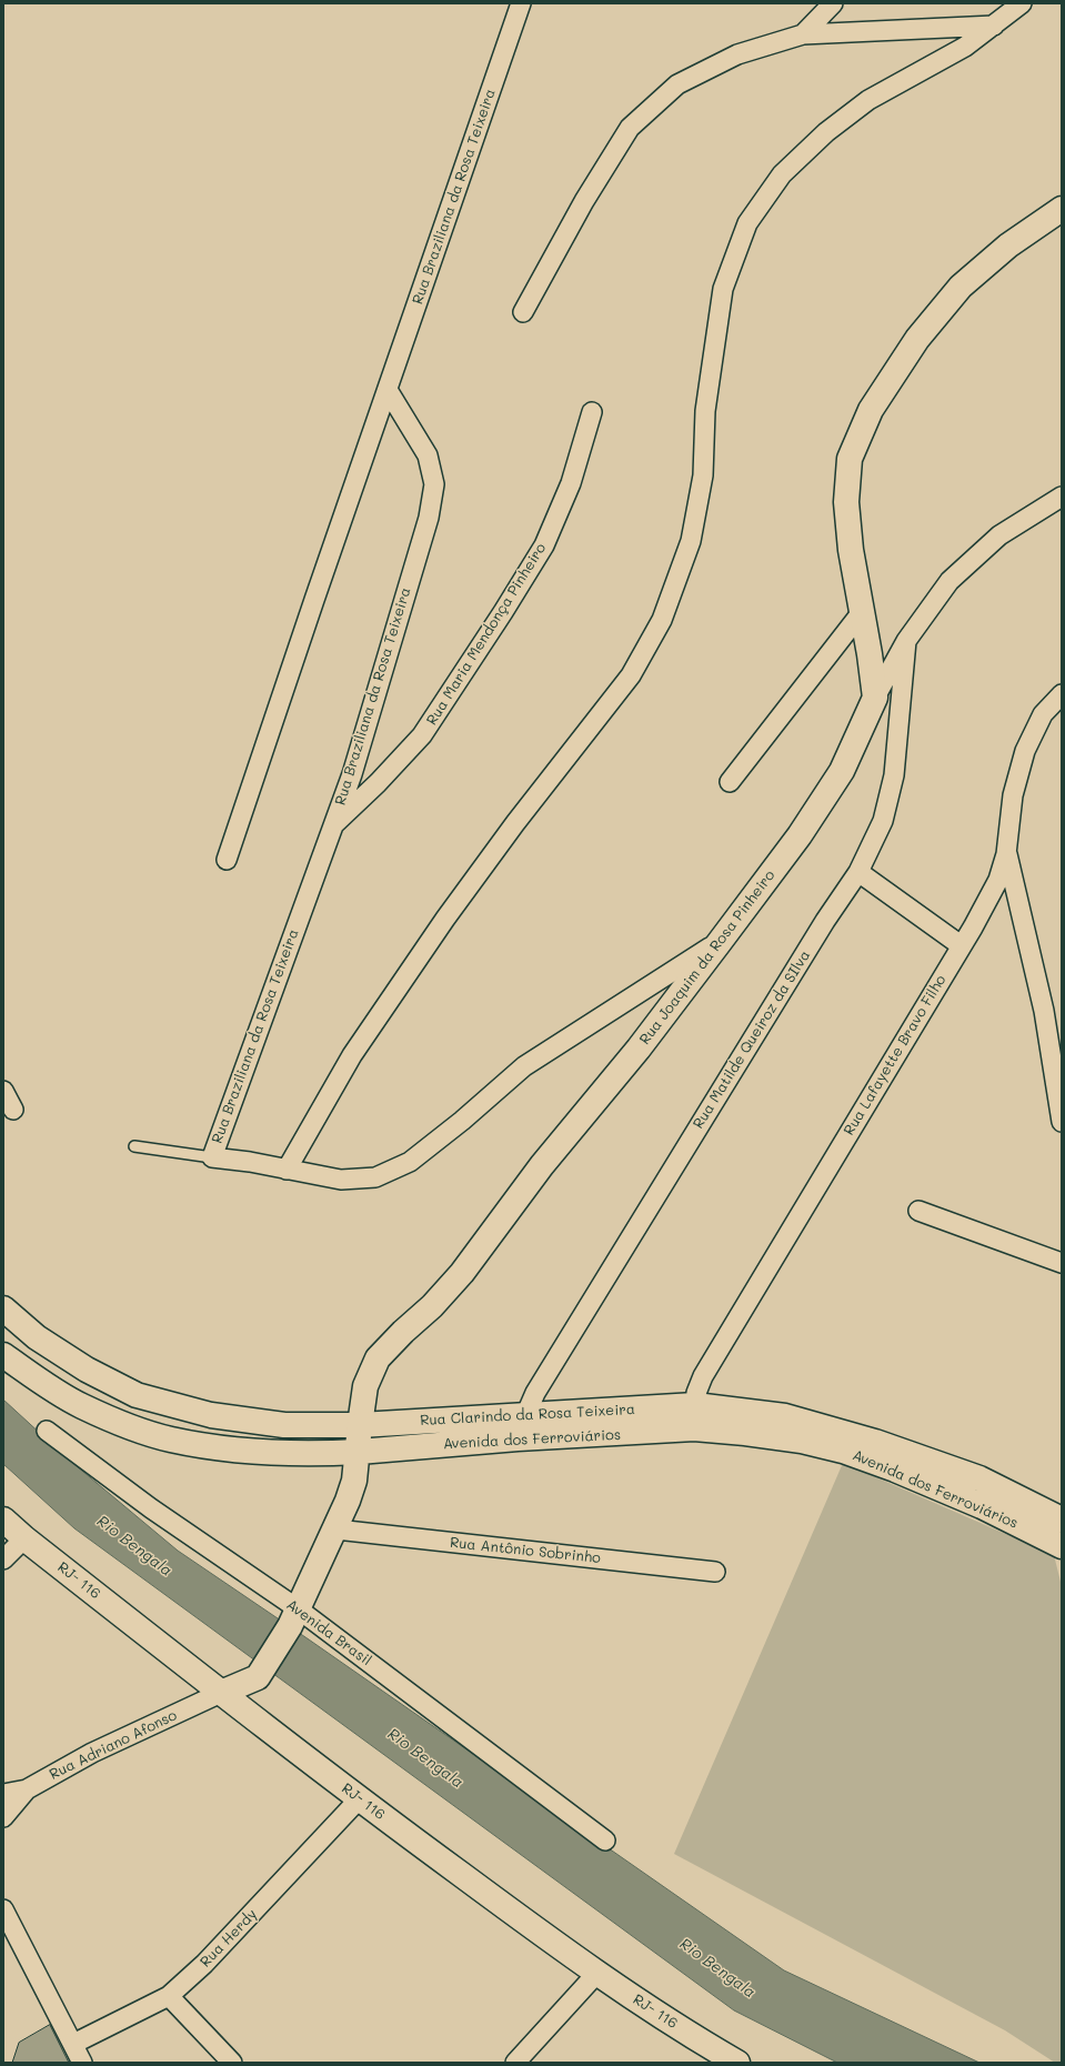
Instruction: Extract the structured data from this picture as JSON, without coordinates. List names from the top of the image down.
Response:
{
  "streets": {
    "main road": [
      "Rua Joaquim da Rosa Pinheiro",
      "Rua Clarindo da Rosa Teixeira",
      "Avenida dos Ferroviários",
      "RJ- 116"
    ],
    "street": [
      "Rua Braziliana da Rosa Teixeira",
      "Rua Maria Mendonça Pinheiro",
      "Rua Matilde Queiroz da SIlva",
      "Rua Lafayette Bravo Filho",
      "Rua Antônio Sobrinho",
      "Avenida Brasil",
      "Rua Adriano Afonso",
      "Rua Herdy"
    ]
  },
  "crossings": [
    ["Rua Braziliana da Rosa Teixeira", "Rua Maria Mendonça Pinheiro"],
    ["Rua Braziliana da Rosa Teixeira", "Rua Joaquim da Rosa Pinheiro"],
    ["Rua Joaquim da Rosa Pinheiro", "Rua Matilde Queiroz da SIlva"],
    ["Rua Joaquim da Rosa Pinheiro", "Rua Clarindo da Rosa Teixeira"],
    ["Rua Joaquim da Rosa Pinheiro", "Avenida dos Ferroviários"],
    ["Rua Joaquim da Rosa Pinheiro", "Rua Antônio Sobrinho"],
    ["Rua Joaquim da Rosa Pinheiro", "RJ- 116"],
    ["Rua Joaquim da Rosa Pinheiro", "Avenida Brasil"],
    ["Rua Joaquim da Rosa Pinheiro", "Rua Adriano Afonso"],
    ["Rua Matilde Queiroz da SIlva", "Rua Clarindo da Rosa Teixeira"],
    ["Rua Matilde Queiroz da SIlva", "Avenida dos Ferroviários"],
    ["Rua Lafayette Bravo Filho", "Rua Clarindo da Rosa Teixeira"],
    ["Rua Lafayette Bravo Filho", "Avenida dos Ferroviários"],
    ["Rua Clarindo da Rosa Teixeira", "Avenida dos Ferroviários"],
    ["RJ- 116", "Rua Adriano Afonso"],
    ["RJ- 116", "Rua Herdy"]
  ],
  "water": ["Rio Bengala"]
}
